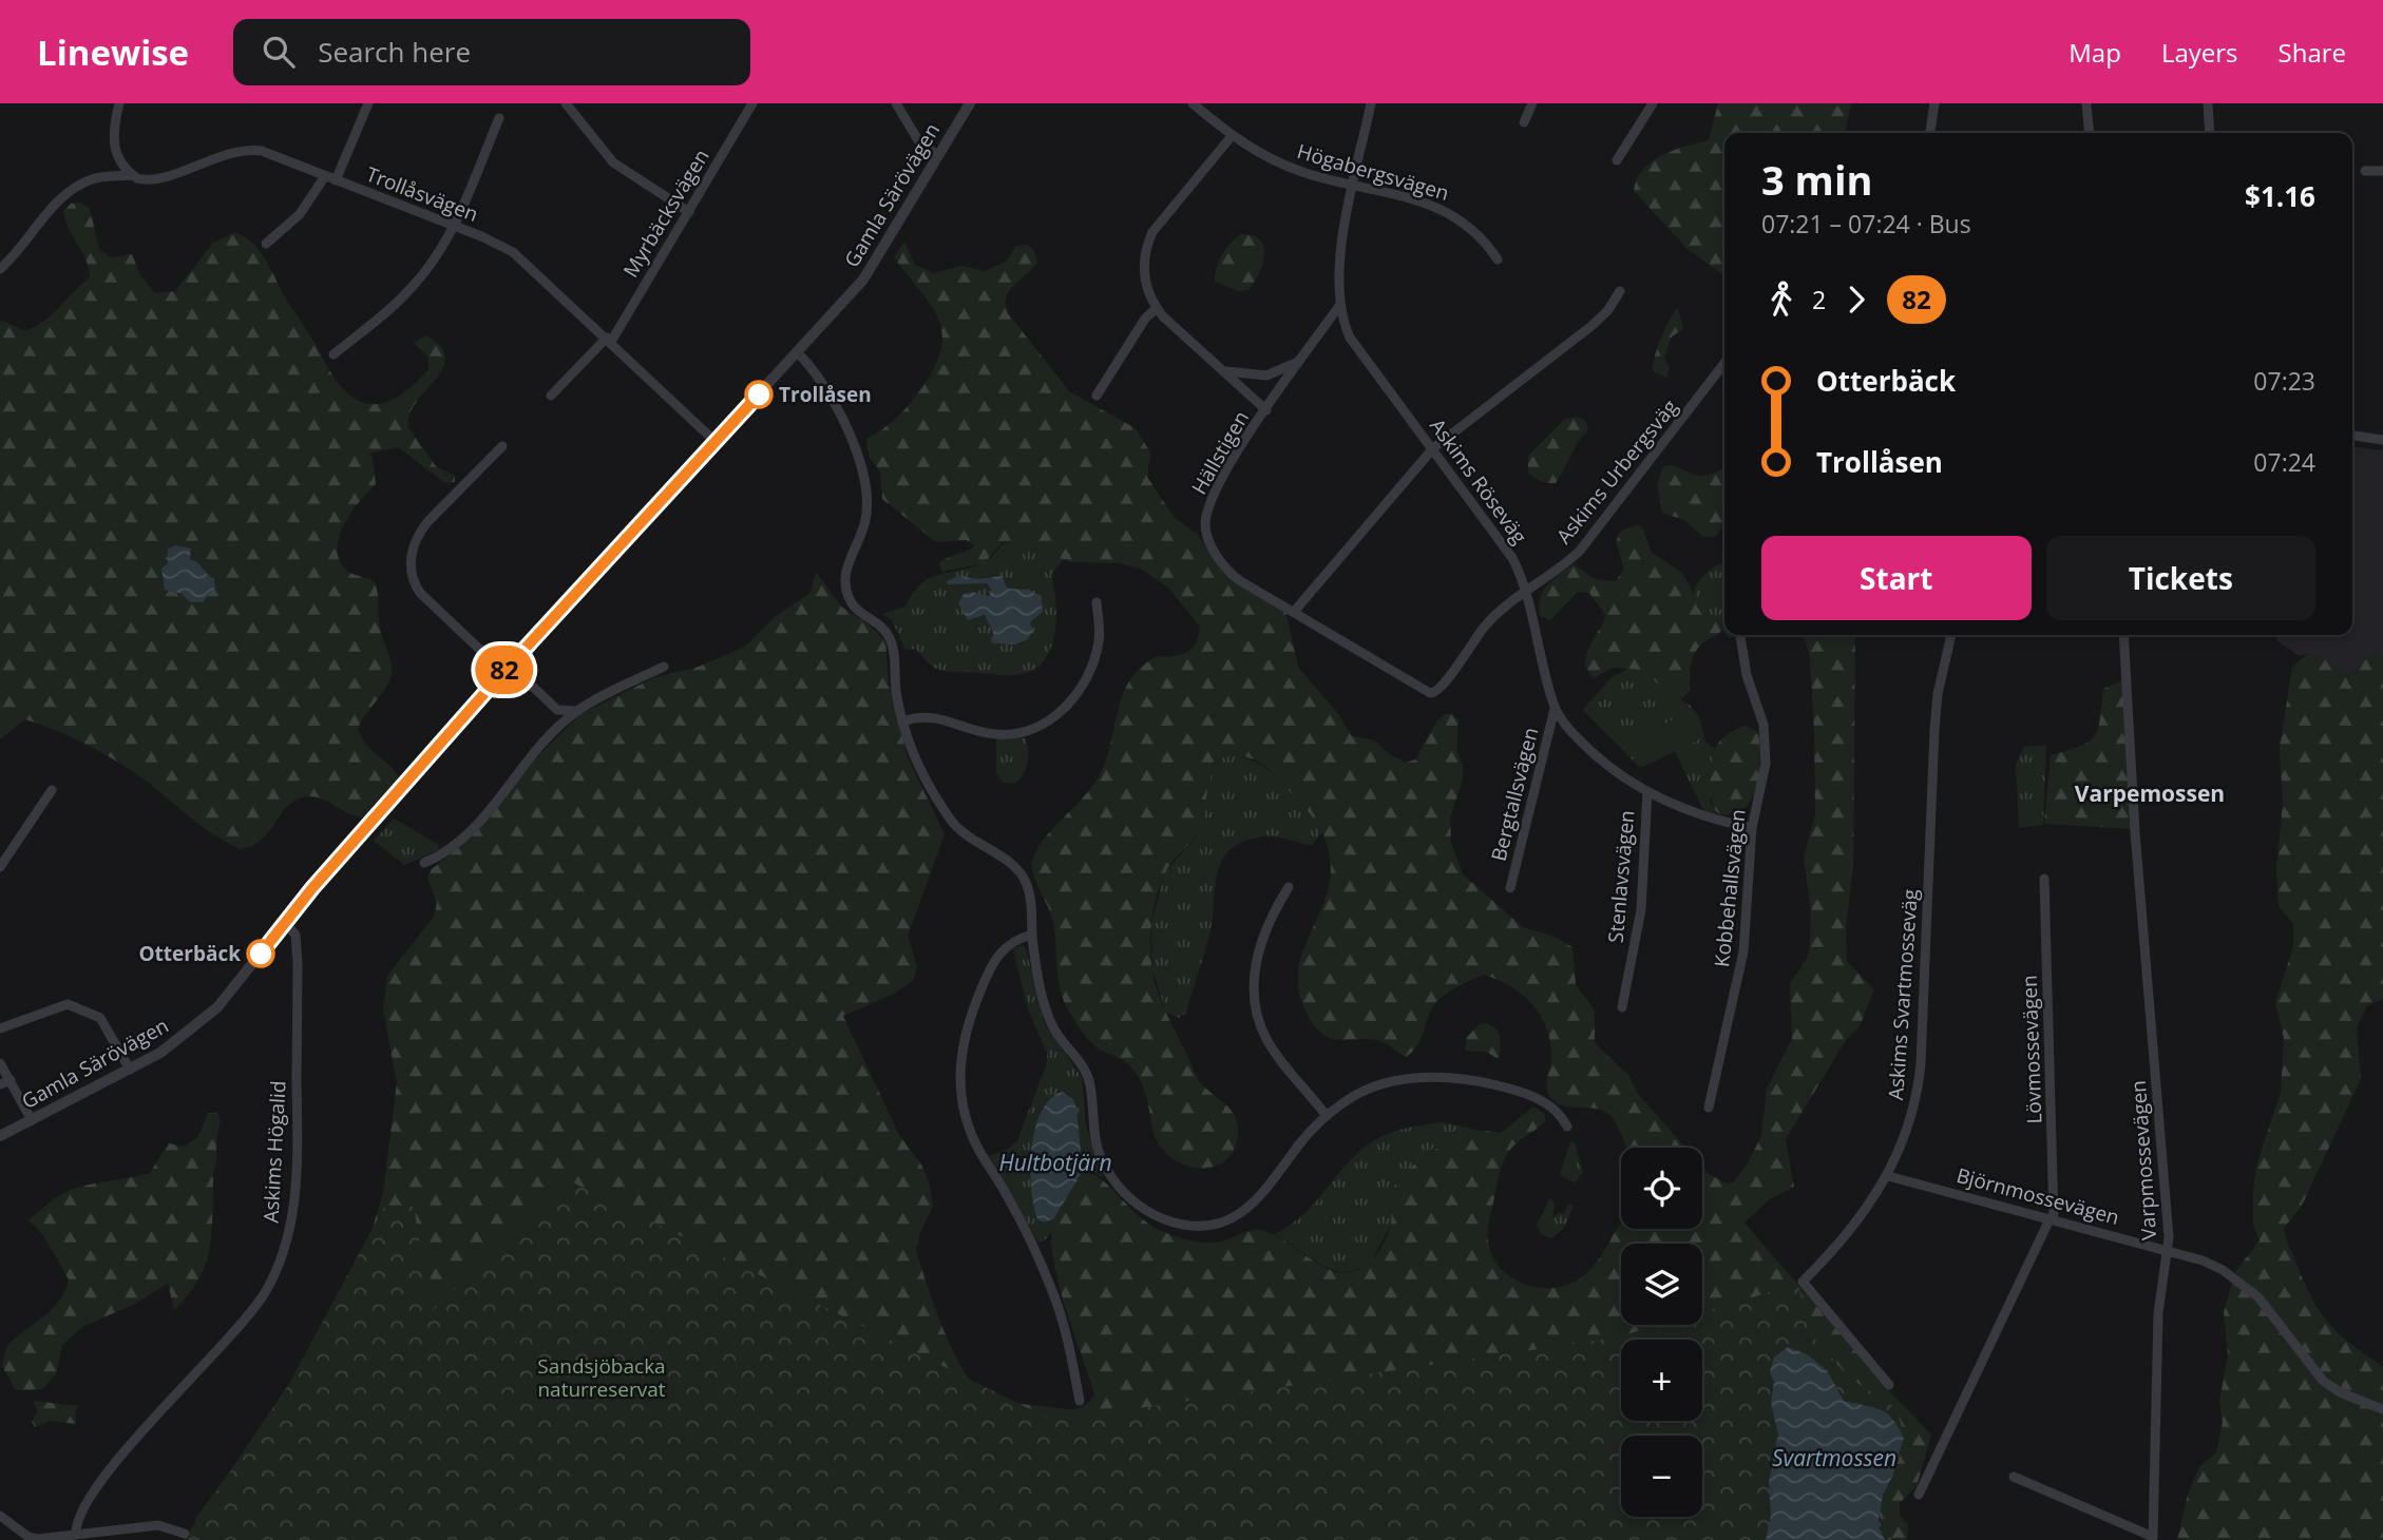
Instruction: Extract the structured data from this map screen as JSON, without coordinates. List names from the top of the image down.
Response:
{
  "streets": {
    "street": [
      "Högabergsvägen",
      "Trollåsvägen",
      "Gamla Särövägen",
      "Myrbäcksvägen",
      "Hällstigen",
      "Askims Urbergsväg",
      "Askims Röseväg",
      "Bergtallsvägen",
      "Stenlavsvägen",
      "Kobbehallsvägen",
      "Askims Svartmosseväg",
      "Lövmossevägen",
      "Askims Högalid",
      "Varpmossevägen",
      "Björnmossevägen"
    ]
  },
  "crossings": [
    ["Högabergsvägen", "Hällstigen"],
    ["Högabergsvägen", "Askims Röseväg"],
    ["Trollåsvägen", "Gamla Särövägen"],
    ["Trollåsvägen", "Myrbäcksvägen"],
    ["Gamla Särövägen", "Askims Högalid"],
    ["Hällstigen", "Askims Urbergsväg"],
    ["Hällstigen", "Askims Röseväg"],
    ["Askims Urbergsväg", "Askims Röseväg"],
    ["Askims Röseväg", "Bergtallsvägen"],
    ["Askims Röseväg", "Stenlavsvägen"],
    ["Askims Röseväg", "Kobbehallsvägen"],
    ["Askims Svartmosseväg", "Björnmossevägen"],
    ["Lövmossevägen", "Björnmossevägen"],
    ["Varpmossevägen", "Björnmossevägen"]
  ],
  "districts": ["Varpemossen"],
  "water": ["Hultbotjärn", "Svartmossen"],
  "parks": ["Sandsjöbacka naturreservat"],
  "places": ["Trollåsen", "Otterbäck"],
  "lines": ["bus line 82"],
  "page": {
    "header": "Linewise",
    "search": "Search here",
    "nav": ["Map", "Layers", "Share"],
    "on_map": "82",
    "heading": ["3 min", "07:21 – 07:24 · Bus", "$1.16"],
    "legs": ["2", "82"],
    "list": [
      {
        "name": "Otterbäck",
        "value": "07:23"
      },
      {
        "name": "Trollåsen",
        "value": "07:24"
      }
    ],
    "buttons": ["Start", "Tickets"],
    "map_buttons": ["+", "−"]
  }
}
